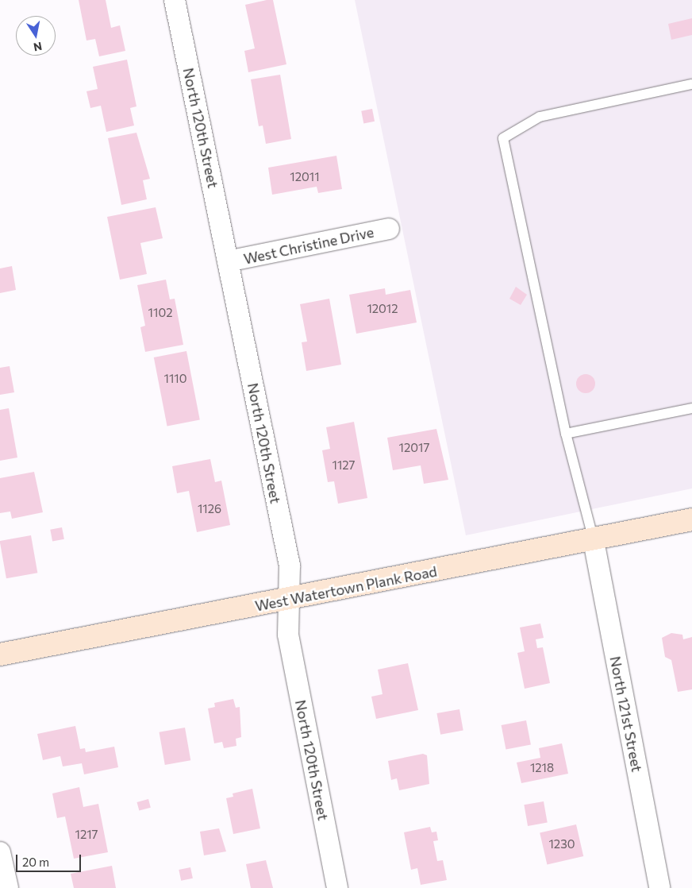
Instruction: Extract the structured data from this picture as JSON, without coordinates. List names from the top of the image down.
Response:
{
  "streets": {
    "street": [
      "North 120th Street",
      "West Christine Drive",
      "West Watertown Plank Road",
      "North 121st Street"
    ]
  },
  "crossings": [
    ["North 120th Street", "West Christine Drive"],
    ["North 120th Street", "West Watertown Plank Road"],
    ["West Watertown Plank Road", "North 121st Street"]
  ],
  "house_numbers": [
    "12011",
    "12012",
    "1102",
    "1110",
    "12017",
    "1127",
    "1126",
    "1218",
    "1217",
    "1230"
  ],
  "scale_bar": "20 m",
  "north": "bottom"
}
